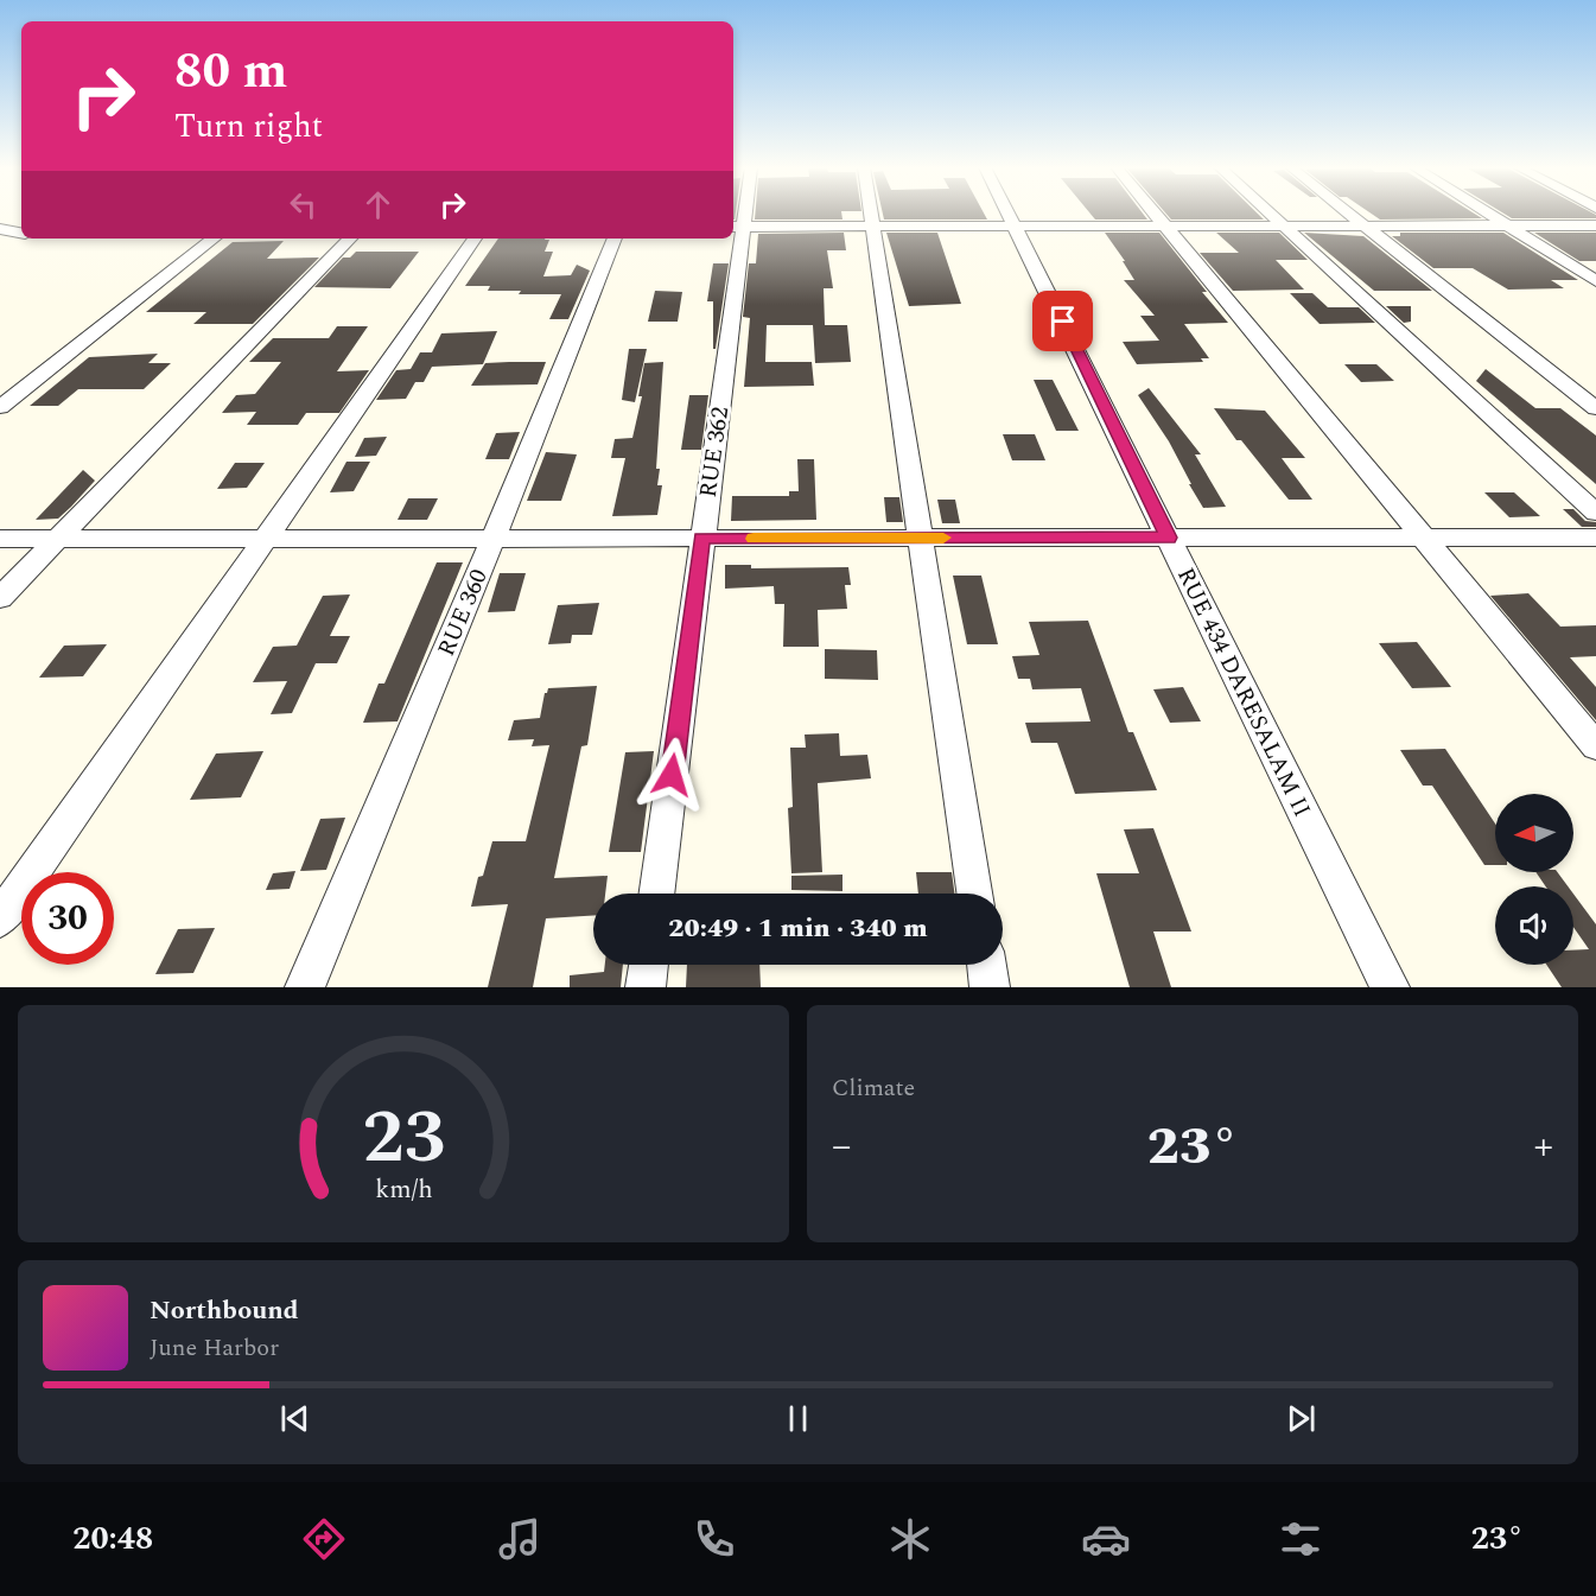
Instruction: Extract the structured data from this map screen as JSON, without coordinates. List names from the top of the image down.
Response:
{
  "streets": {
    "street": ["RUE 362", "RUE 360", "RUE 434 DARESALAM II"]
  },
  "north": "left",
  "page": {
    "turn": ["80 m", "Turn right"],
    "limit": "30",
    "trip": "20:49 · 1 min · 340 m",
    "tile": "Climate",
    "heat": ["−", "23°", "+"],
    "song": ["Northbound", "June Harbor"],
    "tabs": ["20:48", "23°"],
    "gauge": ["23", "km/h"]
  }
}
